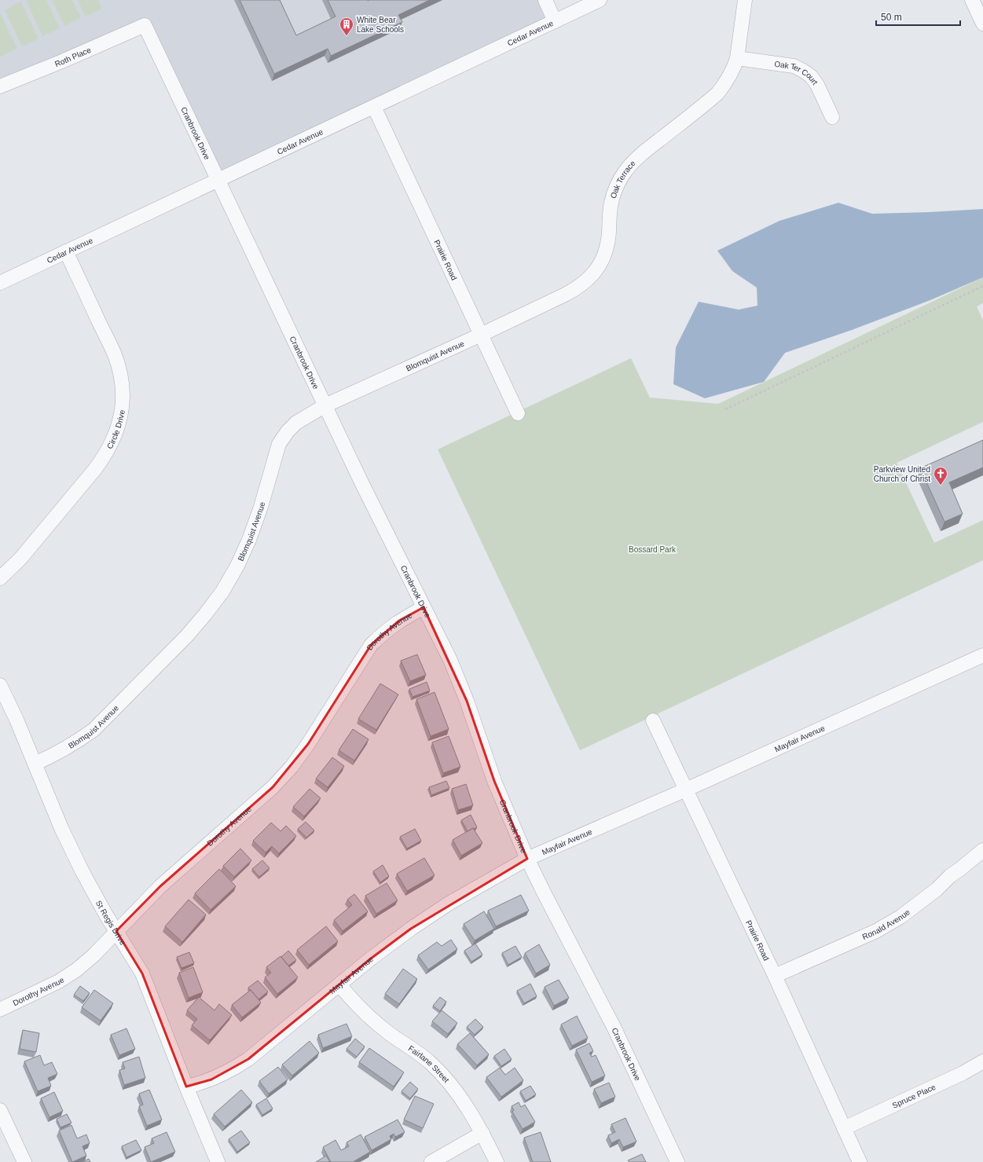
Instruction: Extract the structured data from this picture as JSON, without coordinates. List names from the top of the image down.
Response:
{
  "streets": {
    "street": [
      "Cedar Avenue",
      "Roth Place",
      "Oak Ter Court",
      "Cranbrook Drive",
      "Oak Terrace",
      "Prairie Road",
      "Blomquist Avenue",
      "Circle Drive",
      "Dorothy Avenue",
      "Mayfair Avenue",
      "St Regis Drive",
      "Ronald Avenue",
      "Fairlane Street",
      "Spruce Place"
    ]
  },
  "crossings": [
    ["Cedar Avenue", "Cranbrook Drive"],
    ["Cedar Avenue", "Prairie Road"],
    ["Cedar Avenue", "Circle Drive"],
    ["Roth Place", "Cranbrook Drive"],
    ["Oak Ter Court", "Oak Terrace"],
    ["Cranbrook Drive", "Blomquist Avenue"],
    ["Cranbrook Drive", "Dorothy Avenue"],
    ["Cranbrook Drive", "Mayfair Avenue"],
    ["Oak Terrace", "Prairie Road"],
    ["Oak Terrace", "Blomquist Avenue"],
    ["Prairie Road", "Blomquist Avenue"],
    ["Prairie Road", "Mayfair Avenue"],
    ["Prairie Road", "Ronald Avenue"],
    ["Prairie Road", "Spruce Place"],
    ["Blomquist Avenue", "St Regis Drive"],
    ["Dorothy Avenue", "St Regis Drive"],
    ["Mayfair Avenue", "St Regis Drive"],
    ["Mayfair Avenue", "Fairlane Street"]
  ],
  "parks": ["Bossard Park"],
  "places": {
    "building": ["White Bear Lake Schools"],
    "church": ["Parkview United Church of Christ"]
  },
  "scale_bar": "50 m"
}
